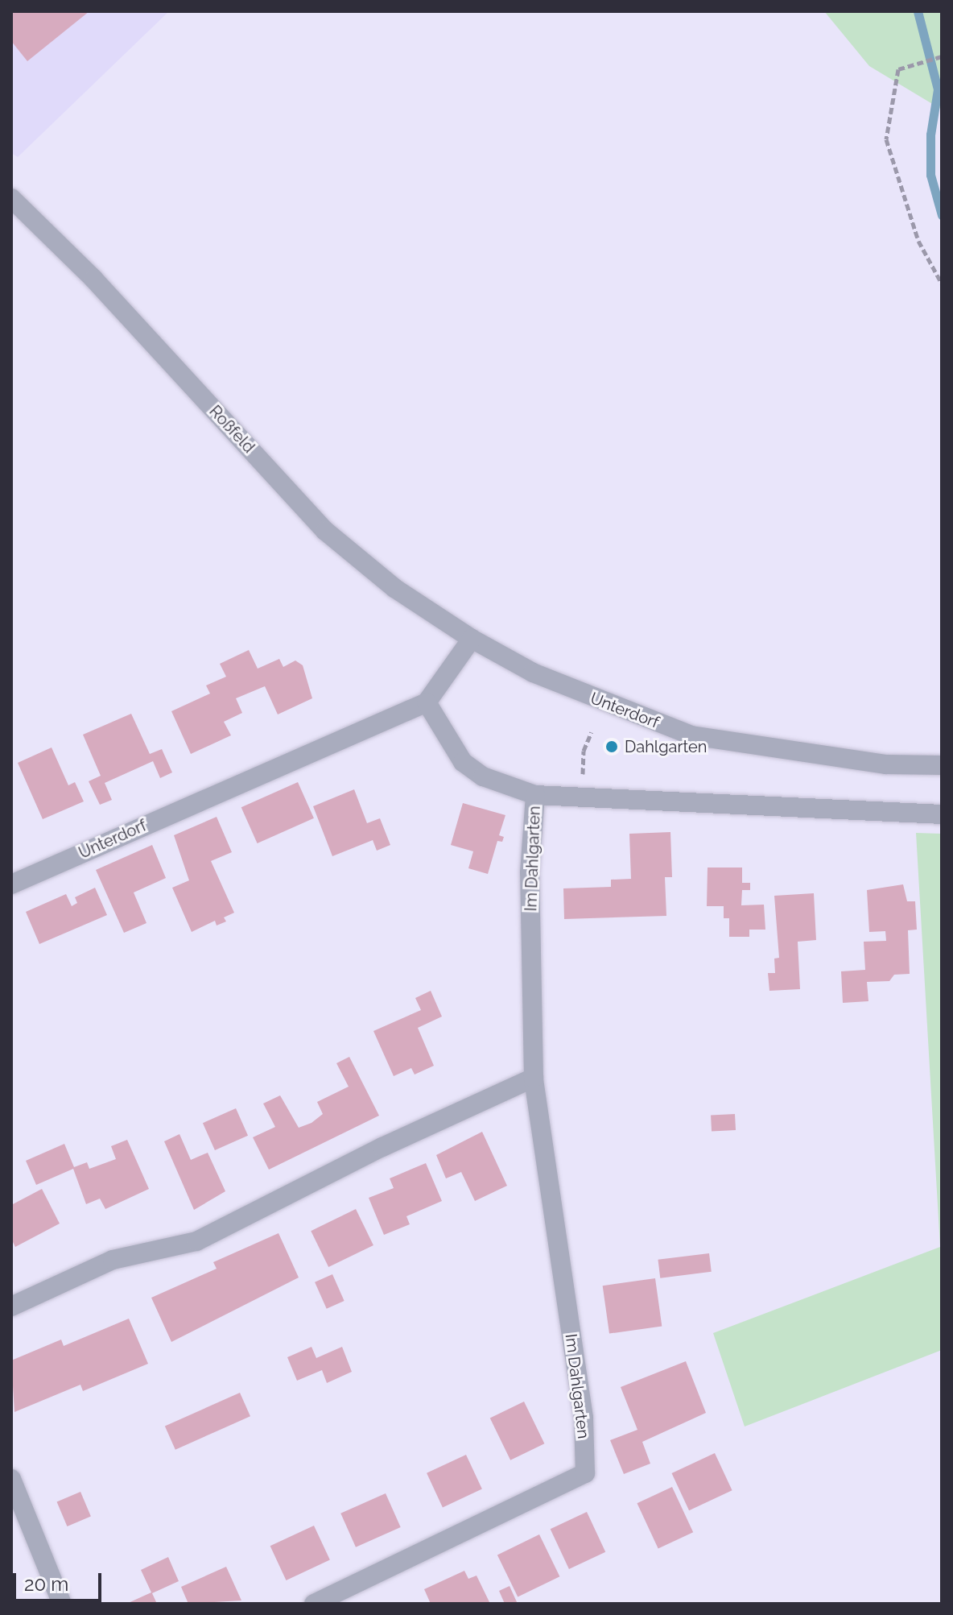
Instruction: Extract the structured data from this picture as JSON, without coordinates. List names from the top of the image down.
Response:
{
  "streets": {
    "street": ["Roßfeld", "Unterdorf", "Im Dahlgarten"]
  },
  "crossings": [
    ["Roßfeld", "Unterdorf"]
  ],
  "places": ["Dahlgarten"],
  "scale_bar": "20 m"
}
